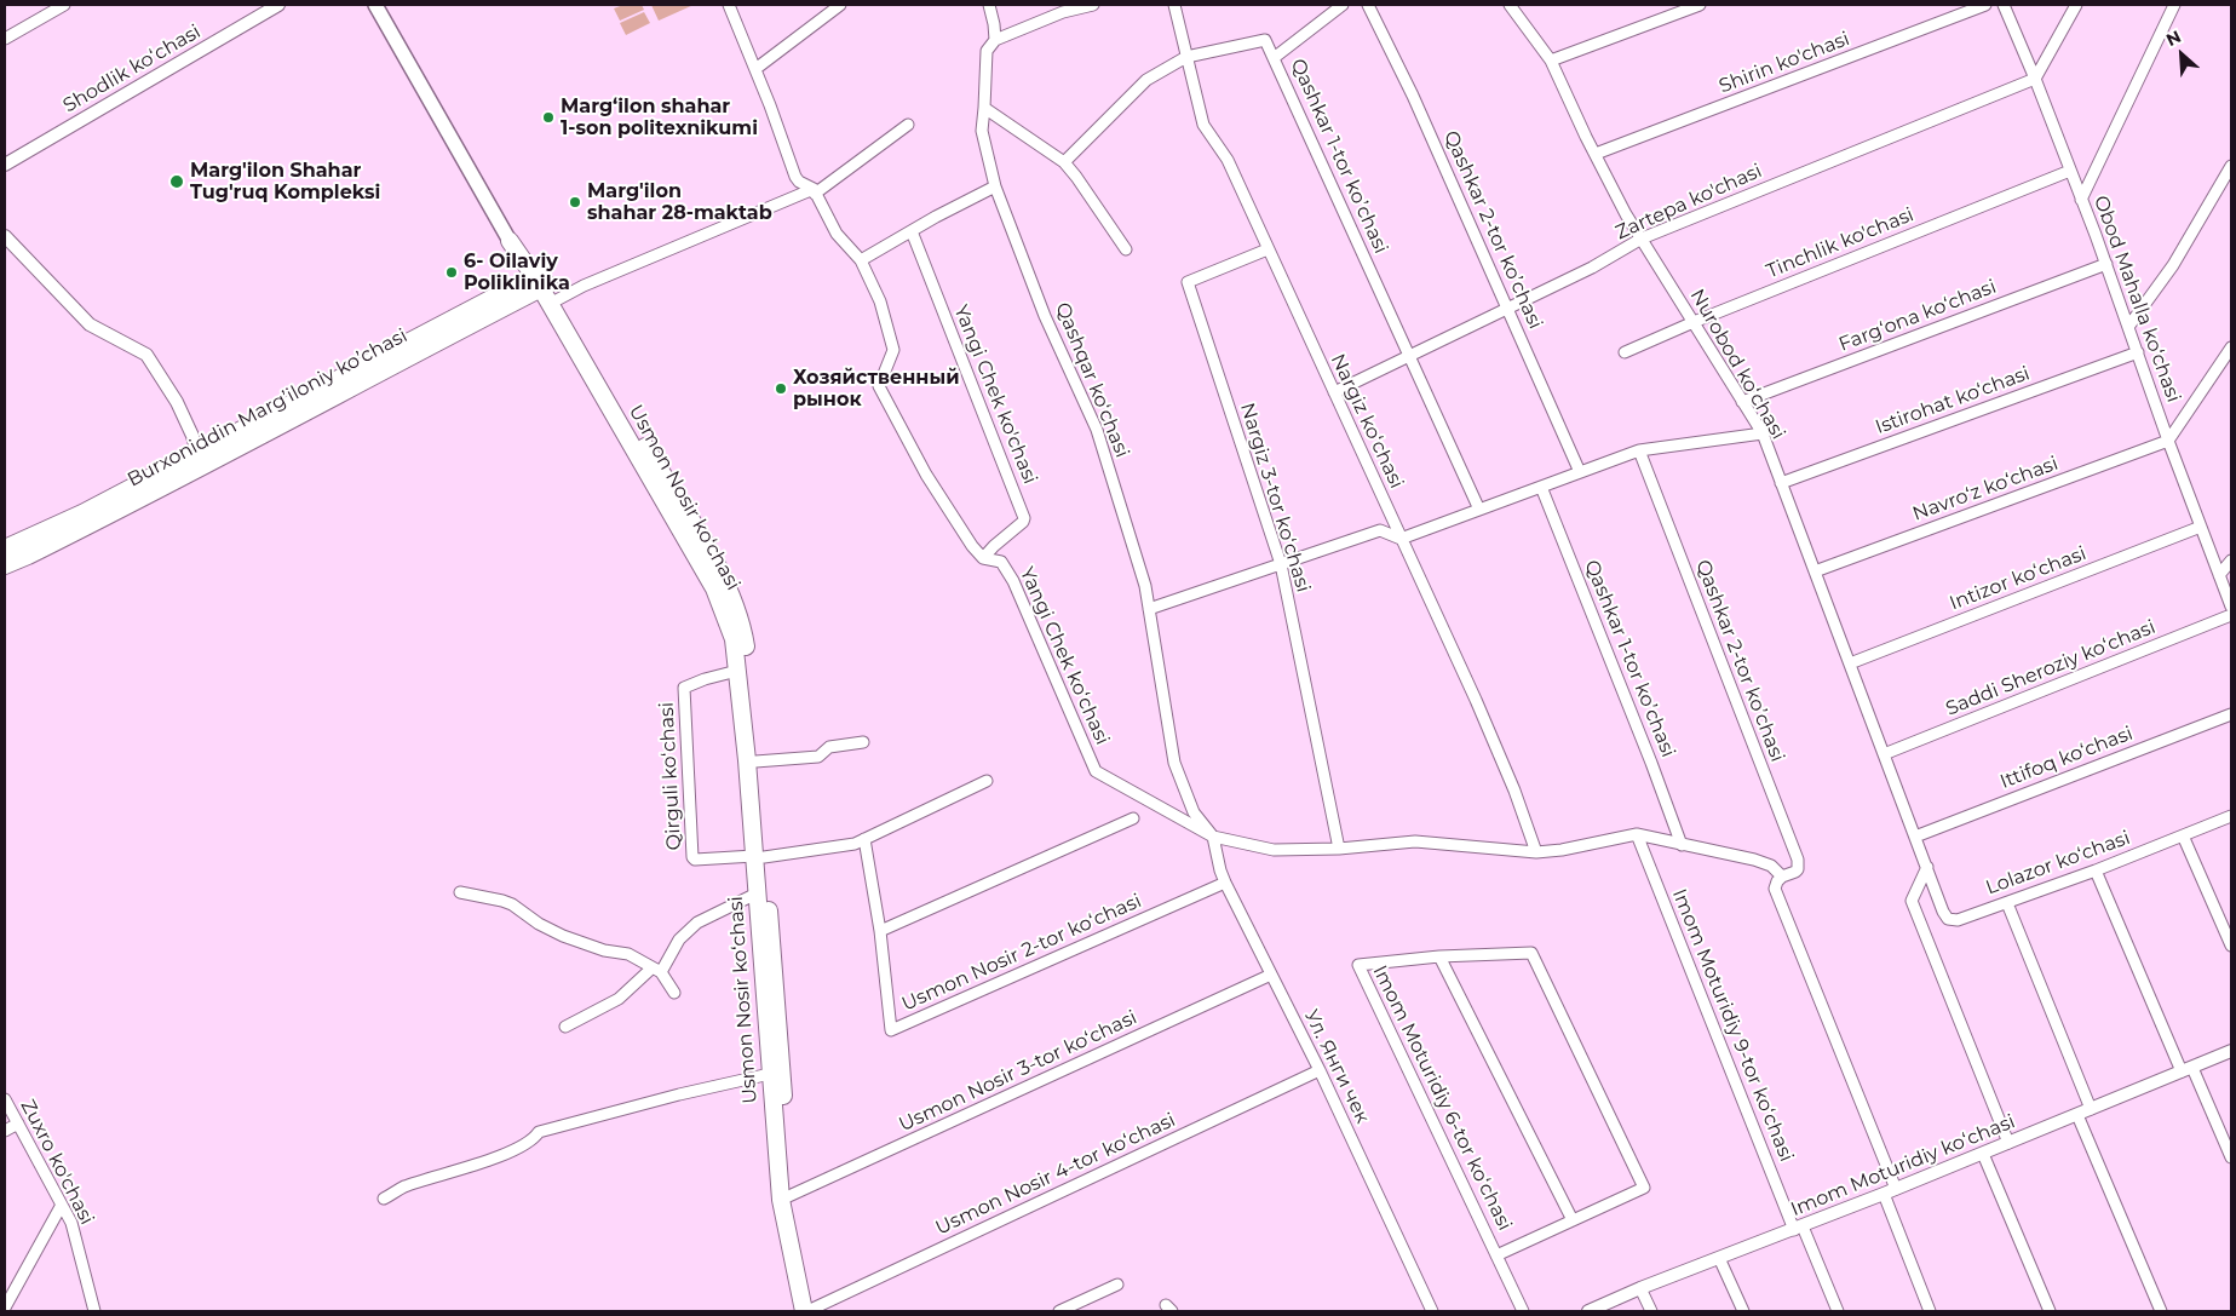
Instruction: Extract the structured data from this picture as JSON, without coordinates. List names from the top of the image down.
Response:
{
  "streets": {
    "main road": ["Burxoniddin Marg’iloniy ko’chasi", "Usmon Nosir ko‘chasi"],
    "street": [
      "Shirin ko'chasi",
      "Shodlik koʻchasi",
      "Qashkar 1-tor koʼchasi",
      "Zartepa ko'chasi",
      "Qashkar 2-tor koʼchasi",
      "Tinchlik ko'chasi",
      "Obod Mahalla ko‘chasi",
      "Farg‘ona ko‘chasi",
      "Nurobod koʻchasi",
      "Qashqar koʻchasi",
      "Yangi Chek ko'chasi",
      "Istirohat ko‘chasi",
      "Nargiz koʻchasi",
      "Navro‘z ko‘chasi",
      "Nargiz 3-tor koʻchasi",
      "Intizor koʻchasi",
      "Yangi Chek koʻchasi",
      "Saddi Sheroziy koʻchasi",
      "Ittifoq ko‘chasi",
      "Qirguli koʻchasi",
      "Lolazor ko‘chasi",
      "Usmon Nosir 2-tor koʻchasi",
      "Imom Moturidiy 9-tor koʻchasi",
      "Ул. Янги чек",
      "Usmon Nosir 3-tor koʻchasi",
      "Imom Moturidiy 6-tor koʻchasi",
      "Zuxro ko'chasi",
      "Imom Moturidiy koʻchasi",
      "Usmon Nosir 4-tor koʻchasi"
    ]
  },
  "crossings": [
    ["Shirin ko'chasi", "Nurobod koʻchasi"],
    ["Qashkar 1-tor koʼchasi", "Zartepa ko'chasi"],
    ["Qashkar 1-tor koʼchasi", "Nargiz koʻchasi"],
    ["Zartepa ko'chasi", "Qashkar 2-tor koʼchasi"],
    ["Zartepa ko'chasi", "Obod Mahalla ko‘chasi"],
    ["Zartepa ko'chasi", "Nurobod koʻchasi"],
    ["Zartepa ko'chasi", "Nargiz koʻchasi"],
    ["Tinchlik ko'chasi", "Obod Mahalla ko‘chasi"],
    ["Tinchlik ko'chasi", "Nurobod koʻchasi"],
    ["Obod Mahalla ko‘chasi", "Farg‘ona ko‘chasi"],
    ["Obod Mahalla ko‘chasi", "Istirohat ko‘chasi"],
    ["Obod Mahalla ko‘chasi", "Navro‘z ko‘chasi"],
    ["Obod Mahalla ko‘chasi", "Intizor koʻchasi"],
    ["Farg‘ona ko‘chasi", "Nurobod koʻchasi"],
    ["Nurobod koʻchasi", "Istirohat ko‘chasi"],
    ["Nurobod koʻchasi", "Navro‘z ko‘chasi"],
    ["Nurobod koʻchasi", "Intizor koʻchasi"],
    ["Nurobod koʻchasi", "Saddi Sheroziy koʻchasi"],
    ["Nurobod koʻchasi", "Ittifoq ko‘chasi"],
    ["Nurobod koʻchasi", "Lolazor ko‘chasi"],
    ["Qashqar koʻchasi", "Yangi Chek koʻchasi"],
    ["Qashqar koʻchasi", "Ул. Янги чек"],
    ["Yangi Chek ko'chasi", "Yangi Chek koʻchasi"],
    ["Burxoniddin Marg’iloniy ko’chasi", "Usmon Nosir ko‘chasi"],
    ["Nargiz koʻchasi", "Nargiz 3-tor koʻchasi"],
    ["Usmon Nosir ko‘chasi", "Qirguli koʻchasi"],
    ["Usmon Nosir ko‘chasi", "Usmon Nosir 3-tor koʻchasi"],
    ["Usmon Nosir ko‘chasi", "Usmon Nosir 4-tor koʻchasi"],
    ["Yangi Chek koʻchasi", "Ул. Янги чек"],
    ["Usmon Nosir 2-tor koʻchasi", "Ул. Янги чек"],
    ["Imom Moturidiy 9-tor koʻchasi", "Imom Moturidiy koʻchasi"],
    ["Ул. Янги чек", "Usmon Nosir 3-tor koʻchasi"],
    ["Ул. Янги чек", "Usmon Nosir 4-tor koʻchasi"]
  ],
  "places": [
    "Margʻilon shahar 1-son politexnikumi",
    "Marg'ilon Shahar Tug'ruq Kompleksi",
    "Marg'ilon shahar 28-maktab",
    "6- Oilaviy Poliklinika",
    "Хозяйственный рынок"
  ],
  "north": "top left"
}
